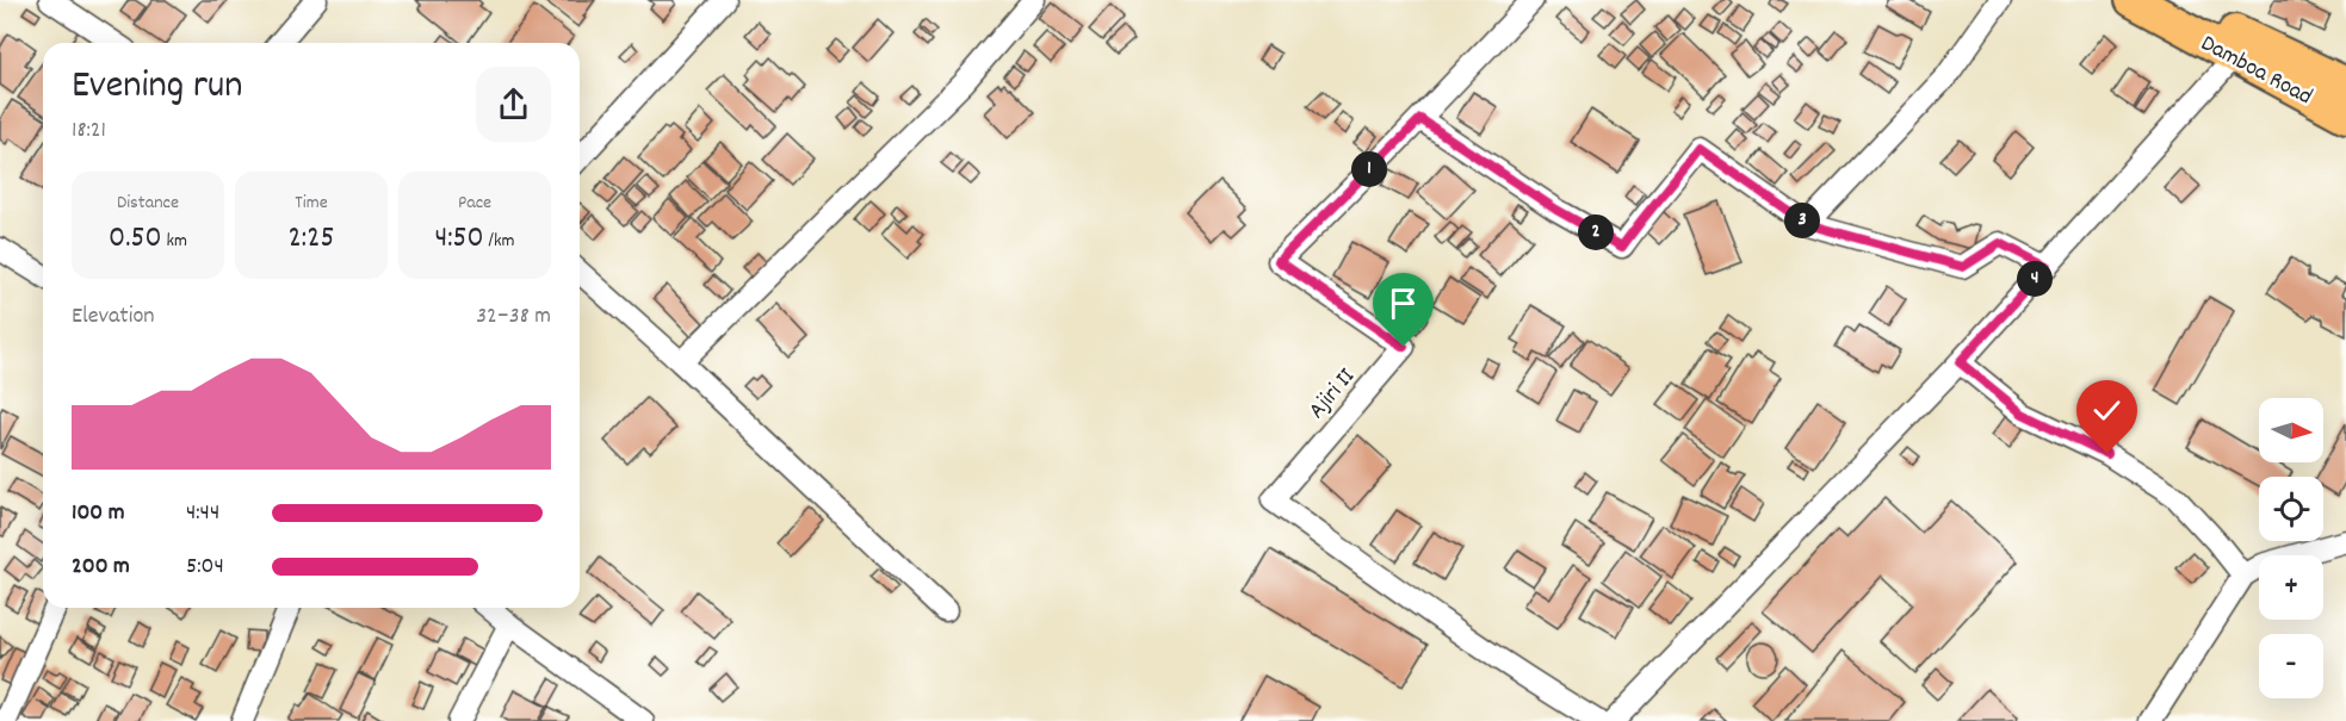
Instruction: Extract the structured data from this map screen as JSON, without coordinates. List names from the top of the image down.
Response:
{
  "streets": {
    "main road": ["Damboa Road"],
    "street": ["Ajiri II"]
  },
  "north": "right",
  "page": {
    "heading": ["Evening run", "18:21"],
    "pins": [
      "1",
      "3",
      "2",
      "4"
    ],
    "stats": [
      ["Distance", "0.50 km"],
      ["Time", "2:25"],
      ["Pace", "4:50 /km"]
    ],
    "chart": ["Elevation", "32–38 m"],
    "map_buttons": ["+", "−"],
    "list": [
      {
        "name": "100 m",
        "note": "4:44"
      },
      {
        "name": "200 m",
        "note": "5:04"
      }
    ]
  }
}
